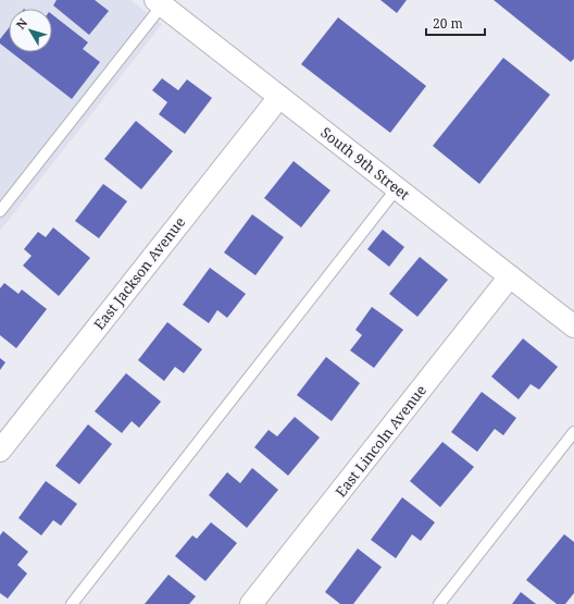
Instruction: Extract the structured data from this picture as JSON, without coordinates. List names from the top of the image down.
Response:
{
  "streets": {
    "street": ["South 9th Street", "East Jackson Avenue", "East Lincoln Avenue"]
  },
  "crossings": [
    ["South 9th Street", "East Jackson Avenue"],
    ["South 9th Street", "East Lincoln Avenue"]
  ],
  "scale_bar": "20 m",
  "north": "top left"
}
